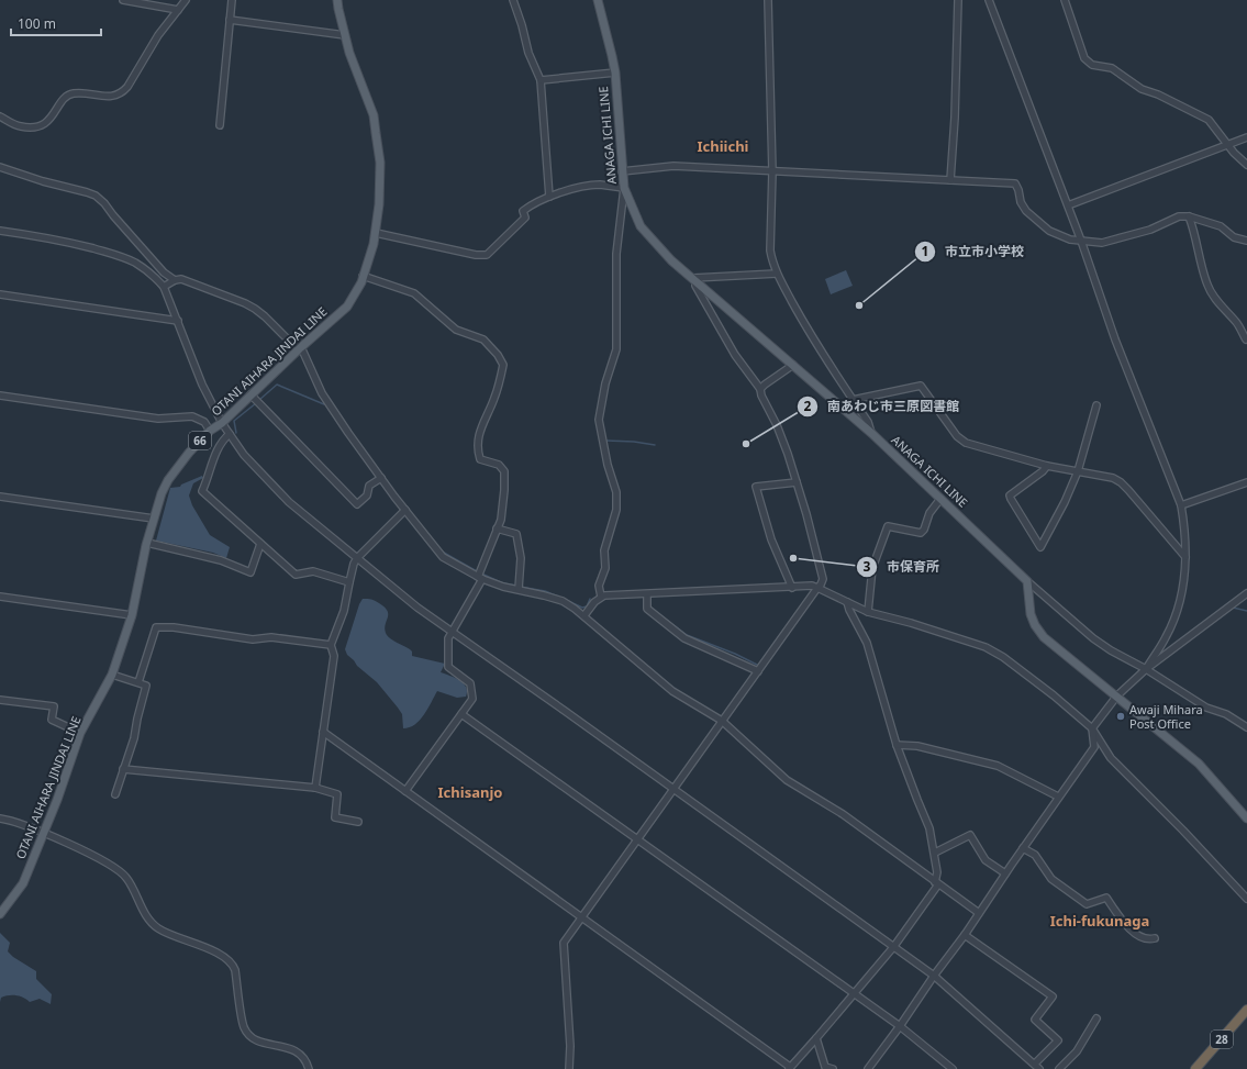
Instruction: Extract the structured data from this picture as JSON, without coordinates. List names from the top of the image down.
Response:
{
  "streets": {
    "highway": ["28"],
    "main road": ["ANAGA ICHI LINE", "OTANI AIHARA JINDAI LINE", "66"]
  },
  "districts": ["Ichiichi", "Ichisanjo", "Ichi-fukunaga"],
  "places": [
    "市立市小学校",
    "南あわじ市三原図書館",
    "市保育所",
    "Awaji Mihara Post Office"
  ],
  "scale_bar": "100 m"
}
